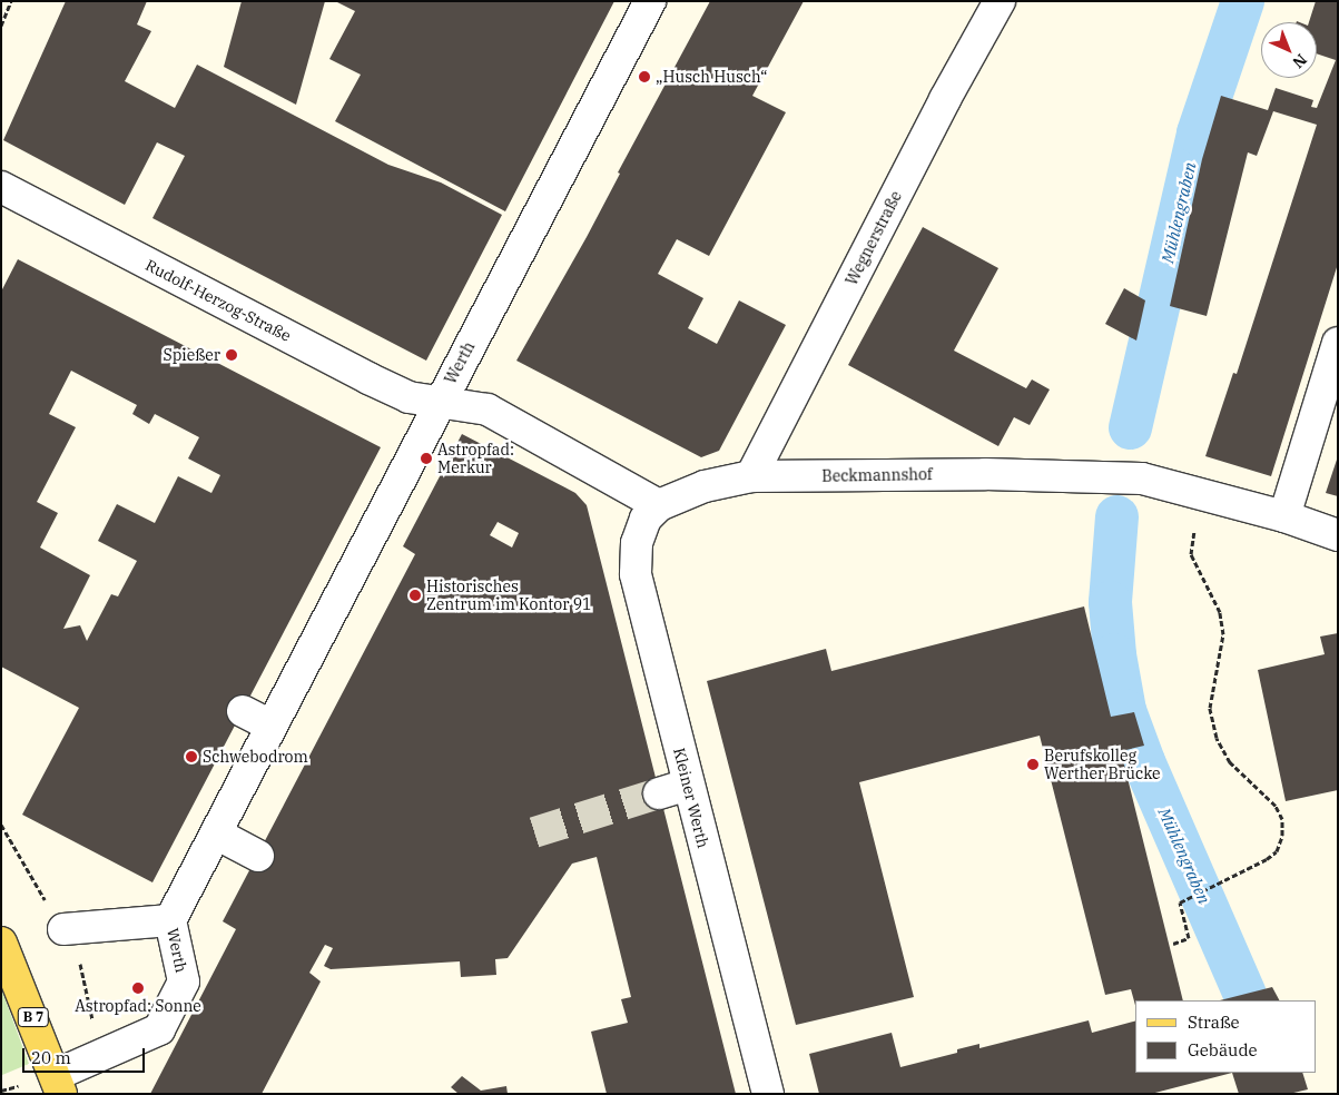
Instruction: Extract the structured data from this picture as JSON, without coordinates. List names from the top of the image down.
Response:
{
  "streets": {
    "main road": ["B 7"],
    "street": [
      "Wegnerstraße",
      "Rudolf-Herzog-Straße",
      "Werth",
      "Beckmannshof",
      "Kleiner Werth"
    ]
  },
  "crossings": [
    ["Wegnerstraße", "Beckmannshof"],
    ["Rudolf-Herzog-Straße", "Werth"],
    ["Werth", "B 7"],
    ["Beckmannshof", "Kleiner Werth"]
  ],
  "water": ["Mühlengraben"],
  "places": [
    "„Husch Husch“",
    "Spießer",
    "Astropfad: Merkur",
    "Historisches Zentrum im Kontor 91",
    "Schwebodrom",
    "Berufskolleg Werther Brücke",
    "Astropfad: Sonne"
  ],
  "legend": ["Straße", "Gebäude"],
  "scale_bar": "20 m",
  "north": "bottom right"
}
